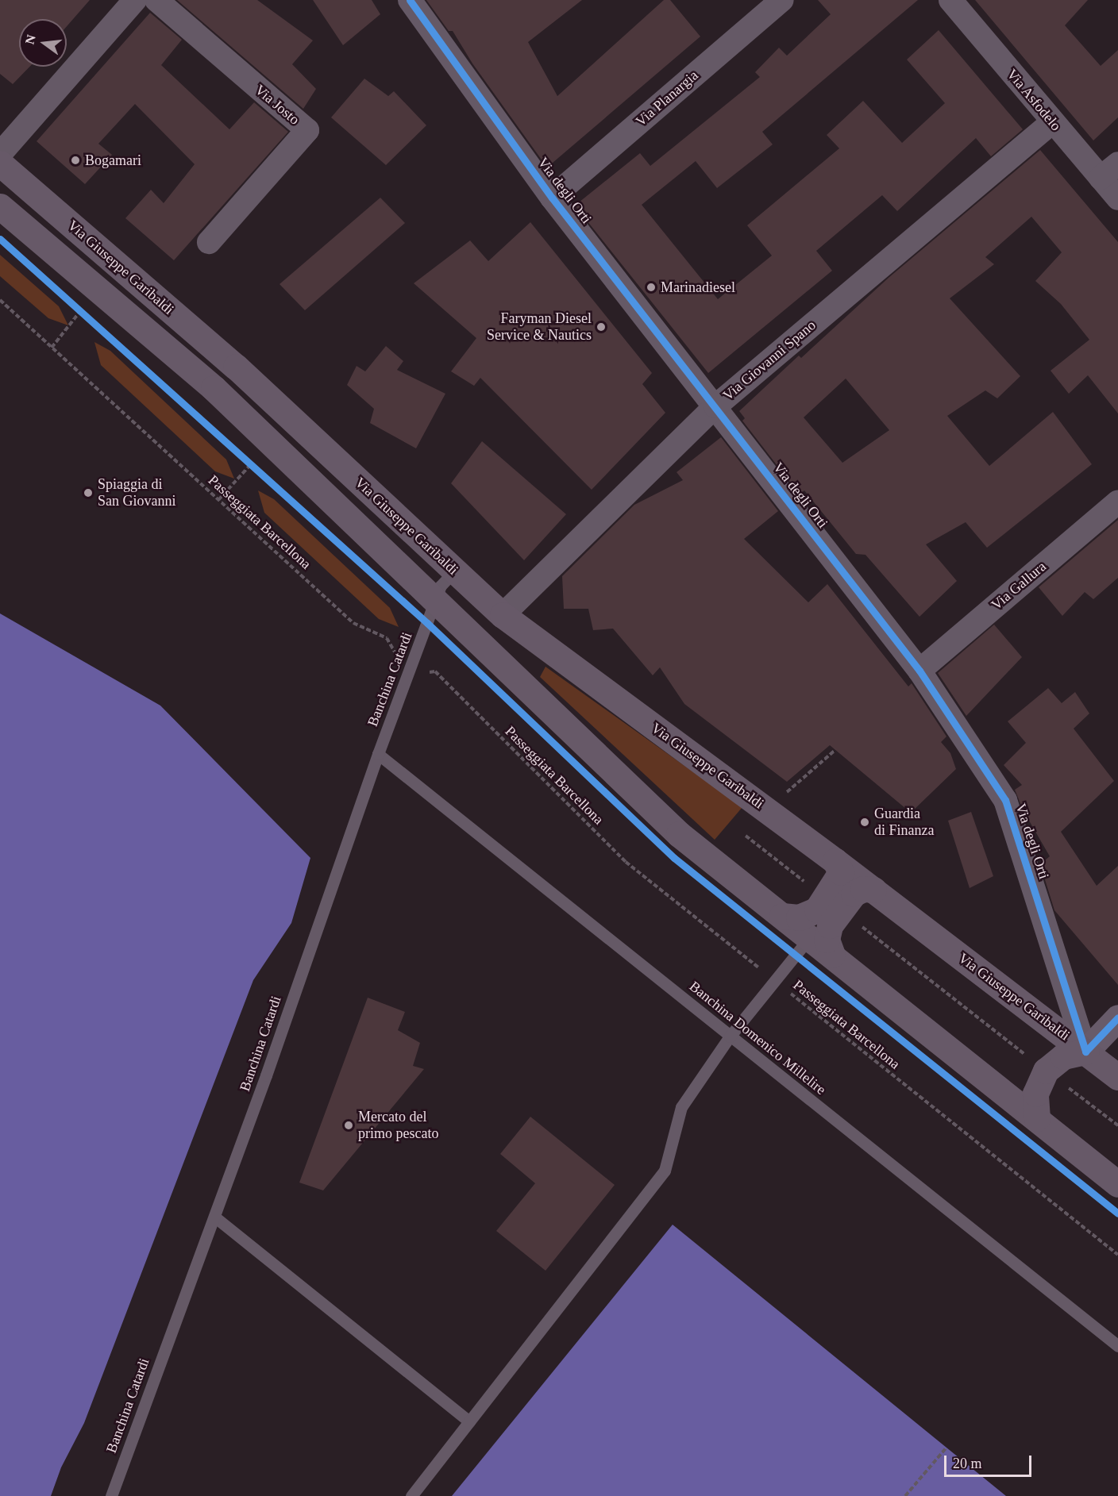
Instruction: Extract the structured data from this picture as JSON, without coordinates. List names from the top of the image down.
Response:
{
  "streets": {
    "main road": ["Via Giuseppe Garibaldi"],
    "street": [
      "Via Planargia",
      "Via Asfodelo",
      "Via Josto",
      "Via degli Orti",
      "Via Giovanni Spano",
      "Via Gallura"
    ],
    "lane": ["Banchina Catardi", "Banchina Domenico Millelire"],
    "path": ["Passeggiata Barcellona"]
  },
  "crossings": [
    ["Via Planargia", "Via degli Orti"],
    ["Via Asfodelo", "Via Giovanni Spano"],
    ["Via degli Orti", "Via Giuseppe Garibaldi"],
    ["Via degli Orti", "Via Giovanni Spano"],
    ["Via degli Orti", "Via Gallura"],
    ["Via Giuseppe Garibaldi", "Via Giovanni Spano"],
    ["Via Giuseppe Garibaldi", "Banchina Catardi"],
    ["Passeggiata Barcellona", "Banchina Catardi"],
    ["Banchina Catardi", "Banchina Domenico Millelire"]
  ],
  "places": [
    "Bogamari",
    "Marinadiesel",
    "Faryman Diesel Service & Nautics",
    "Spiaggia di San Giovanni",
    "Guardia di Finanza",
    "Mercato del primo pescato"
  ],
  "scale_bar": "20 m",
  "north": "left"
}
